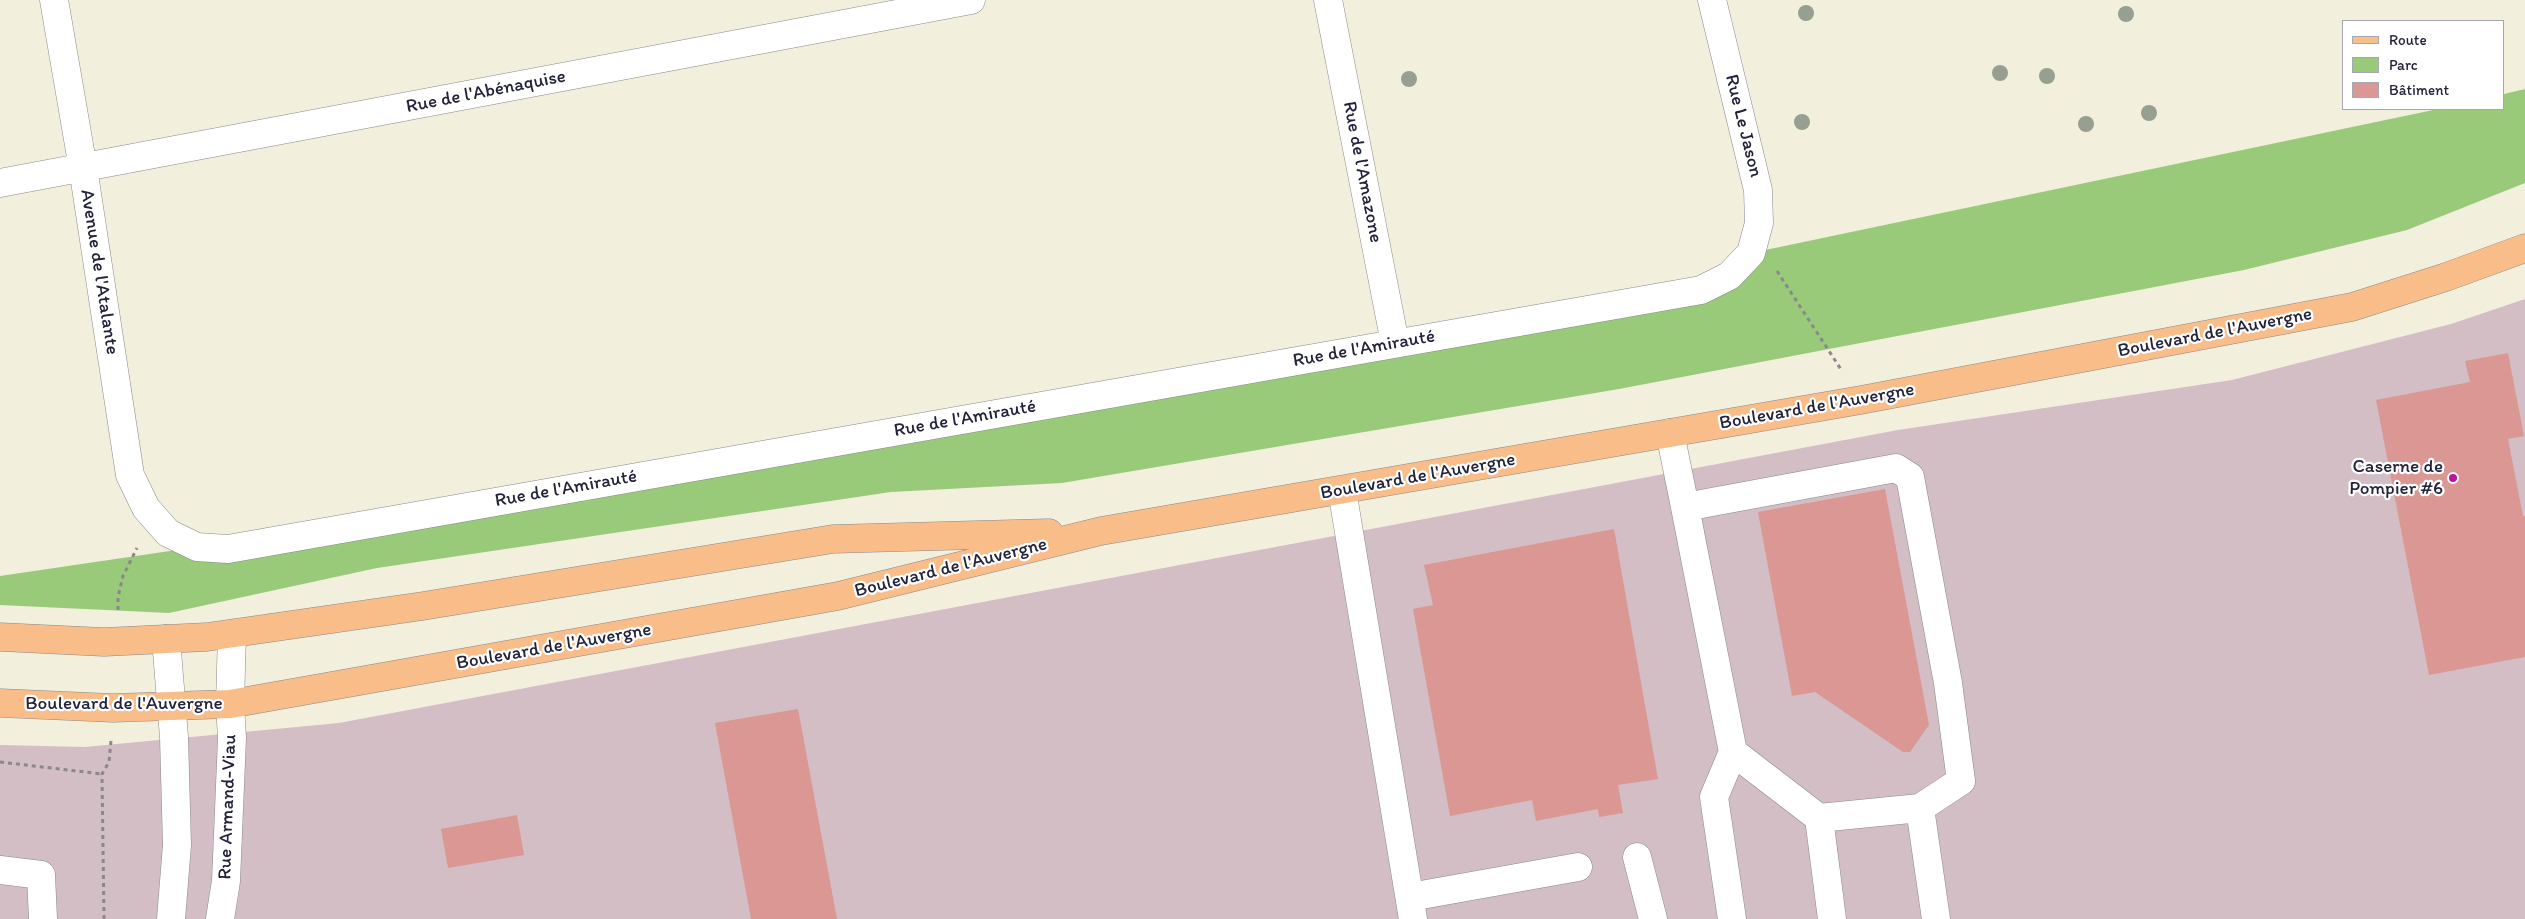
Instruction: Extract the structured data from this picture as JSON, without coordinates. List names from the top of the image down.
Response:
{
  "streets": {
    "main road": ["Boulevard de l'Auvergne"],
    "street": [
      "Rue de l'Abénaquise",
      "Rue Le Jason",
      "Rue de l'Amazone",
      "Avenue de l'Atalante",
      "Rue de l'Amirauté",
      "Rue Armand-Viau"
    ]
  },
  "crossings": [
    ["Rue de l'Abénaquise", "Avenue de l'Atalante"],
    ["Rue Le Jason", "Rue de l'Amirauté"],
    ["Rue de l'Amazone", "Rue de l'Amirauté"],
    ["Avenue de l'Atalante", "Rue de l'Amirauté"],
    ["Boulevard de l'Auvergne", "Rue Armand-Viau"]
  ],
  "places": ["Caserne de Pompier #6"],
  "legend": ["Route", "Parc", "Bâtiment"]
}
